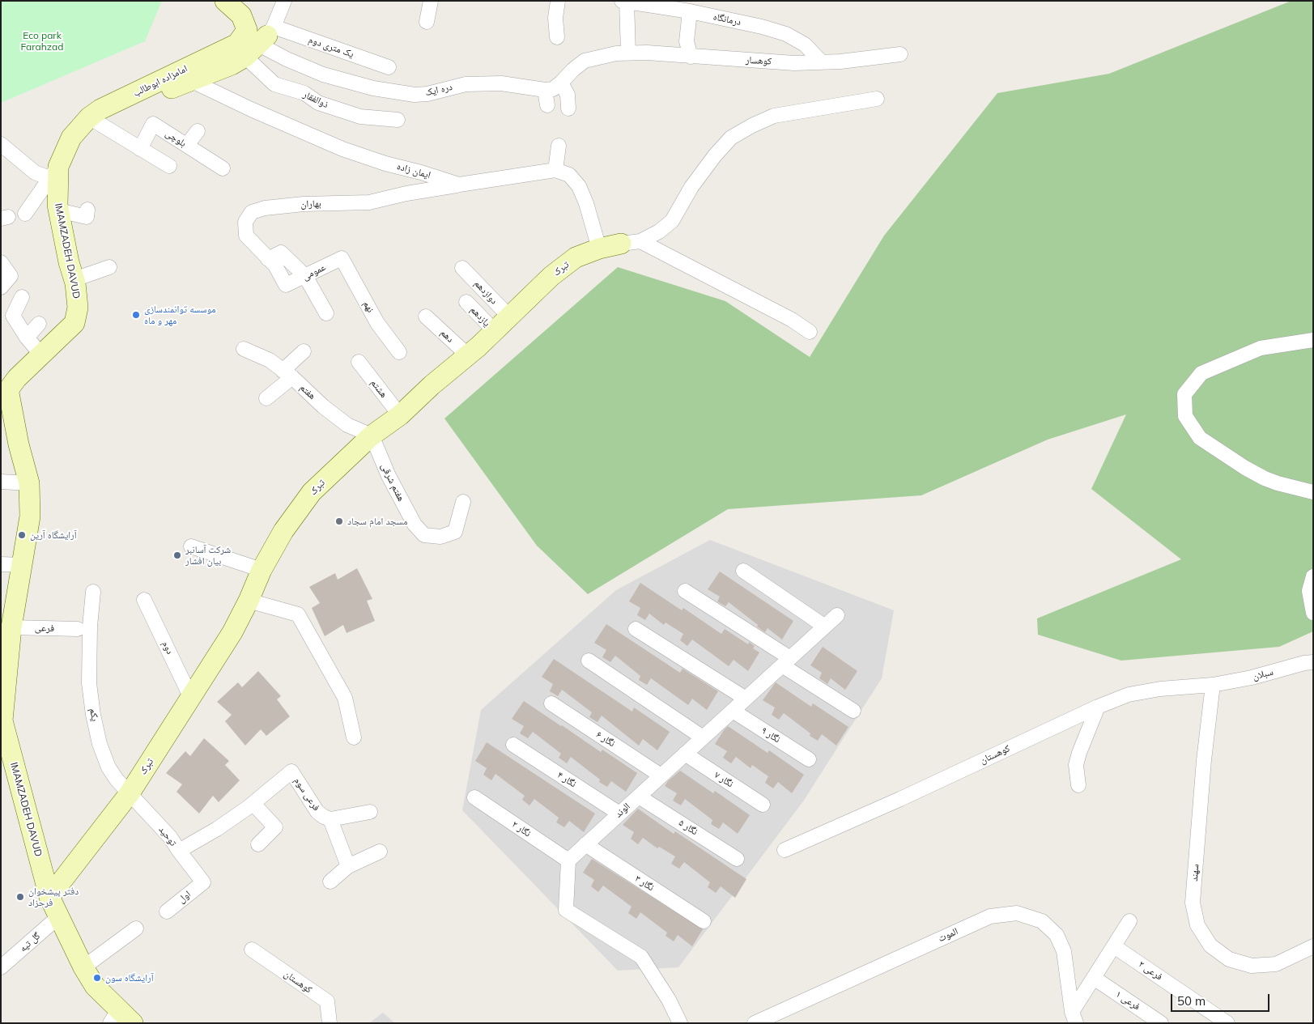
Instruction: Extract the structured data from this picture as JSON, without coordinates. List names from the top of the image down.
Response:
{
  "streets": {
    "street": [
      "درمانگاه",
      "یک متری دوم",
      "کوهسار",
      "امامزاده ابوطالب",
      "دره ایک",
      "ذوالفقار",
      "بلوچی",
      "ایمان زاده",
      "بهاران",
      "IMAMZADEH DAVUD",
      "تبرک",
      "عمومی",
      "دوازدهم",
      "نهم",
      "یازدهم",
      "دهم",
      "هشتم",
      "هفتم",
      "هفتم شرقی",
      "فرعی",
      "دوم",
      "سبلان",
      "یکم",
      "نگار ۹",
      "نگار ۶",
      "کوهستان",
      "نگار ۴",
      "نگار ۷",
      "فرعی سوم",
      "الوند",
      "نگار ۵",
      "نگار ۲",
      "توحید",
      "سهند",
      "نگار ۳",
      "اول",
      "الموت",
      "گل تپه",
      "فرعی ۲",
      "فرعی ۱"
    ]
  },
  "crossings": [
    ["درمانگاه", "کوهسار"],
    ["یک متری دوم", "دره ایک"],
    ["یک متری دوم", "ذوالفقار"],
    ["امامزاده ابوطالب", "IMAMZADEH DAVUD"],
    ["دره ایک", "ذوالفقار"],
    ["ایمان زاده", "بهاران"],
    ["بهاران", "عمومی"],
    ["IMAMZADEH DAVUD", "تبرک"],
    ["IMAMZADEH DAVUD", "فرعی"],
    ["IMAMZADEH DAVUD", "گل تپه"],
    ["تبرک", "دوازدهم"],
    ["تبرک", "یازدهم"],
    ["تبرک", "دهم"],
    ["تبرک", "هشتم"],
    ["تبرک", "هفتم"],
    ["تبرک", "هفتم شرقی"],
    ["تبرک", "دوم"],
    ["تبرک", "یکم"],
    ["تبرک", "توحید"],
    ["عمومی", "نهم"],
    ["هفتم", "هفتم شرقی"],
    ["فرعی", "یکم"],
    ["سبلان", "کوهستان"],
    ["سبلان", "سهند"],
    ["یکم", "توحید"],
    ["نگار ۹", "الوند"],
    ["نگار ۶", "الوند"],
    ["کوهستان", "سهند"],
    ["نگار ۴", "الوند"],
    ["نگار ۷", "الوند"],
    ["الوند", "نگار ۵"],
    ["الوند", "نگار ۲"],
    ["الوند", "نگار ۳"],
    ["توحید", "اول"]
  ],
  "parks": ["Eco park Farahzad"],
  "places": [
    "موسسه توانمندسازی مهر و ماه",
    "مسجد امام سجاد",
    "آرایشگاه آرین",
    "شرکت آسانبر بیان افشار",
    "دفتر پیشخوان فرحزاد",
    "آرایشگاه سون"
  ],
  "scale_bar": "50 m"
}
